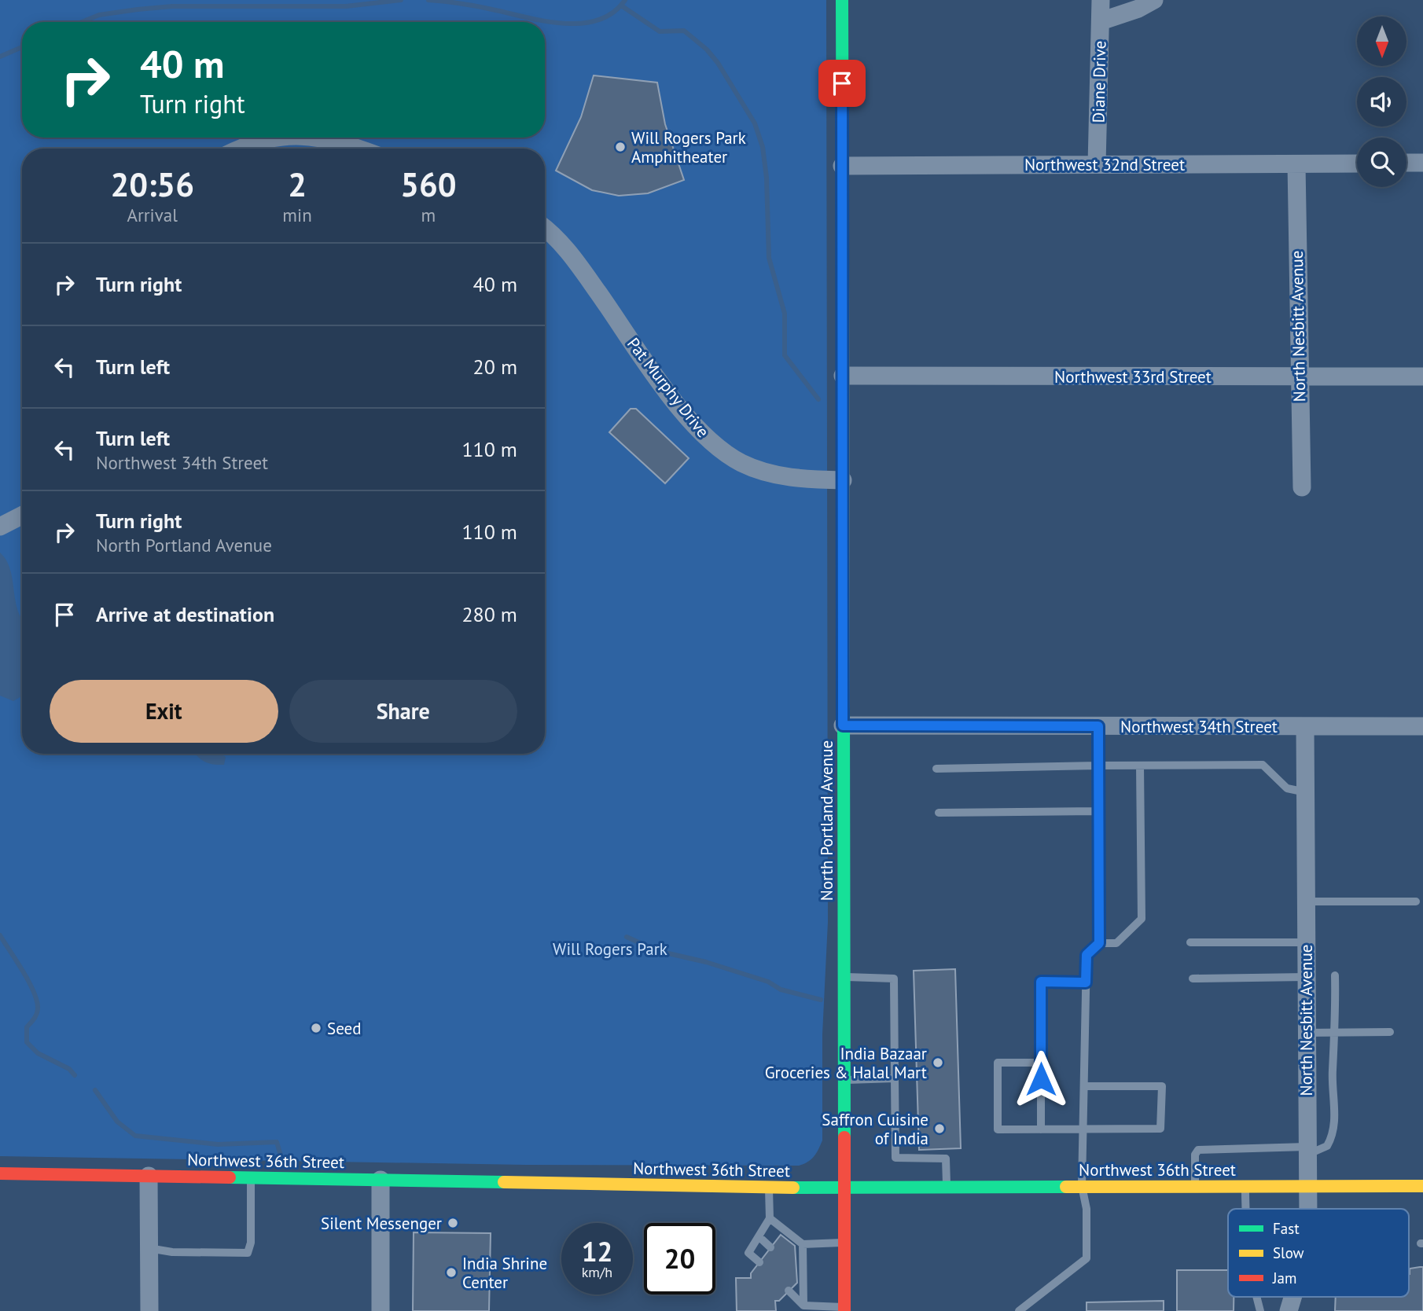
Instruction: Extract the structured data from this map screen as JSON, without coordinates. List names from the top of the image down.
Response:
{
  "streets": {
    "main road": ["North Portland Avenue", "Northwest 36th Street"],
    "street": [
      "Diane Drive",
      "Northwest 32nd Street",
      "North Nesbitt Avenue",
      "Northwest 33rd Street",
      "Pat Murphy Drive",
      "Northwest 34th Street"
    ]
  },
  "crossings": [
    ["Diane Drive", "Northwest 32nd Street"],
    ["Northwest 32nd Street", "North Nesbitt Avenue"],
    ["Northwest 32nd Street", "North Portland Avenue"],
    ["North Nesbitt Avenue", "Northwest 33rd Street"],
    ["North Nesbitt Avenue", "Northwest 34th Street"],
    ["North Nesbitt Avenue", "Northwest 36th Street"],
    ["Northwest 33rd Street", "North Portland Avenue"],
    ["Pat Murphy Drive", "North Portland Avenue"],
    ["Northwest 34th Street", "North Portland Avenue"],
    ["North Portland Avenue", "Northwest 36th Street"]
  ],
  "parks": ["Will Rogers Park"],
  "places": [
    "Will Rogers Park Amphitheater",
    "Seed",
    "India Bazaar Groceries & Halal Mart",
    "Saffron Cuisine of India",
    "Silent Messenger",
    "India Shrine Center"
  ],
  "legend": ["Fast", "Slow", "Jam"],
  "north": "bottom",
  "page": {
    "turn": ["40 m", "Turn right"],
    "eta": [
      "20:56",
      "Arrival",
      "2",
      "min",
      "560",
      "m"
    ],
    "list": [
      {
        "name": "Turn right",
        "value": "40 m"
      },
      {
        "name": "Turn left",
        "value": "20 m"
      },
      {
        "name": "Turn left",
        "note": "Northwest 34th Street",
        "value": "110 m"
      },
      {
        "name": "Turn right",
        "note": "North Portland Avenue",
        "value": "110 m"
      },
      {
        "name": "Arrive at destination",
        "value": "280 m"
      }
    ],
    "buttons": ["Exit", "Share"],
    "speed": "12 km/h",
    "limit": "20"
  }
}
